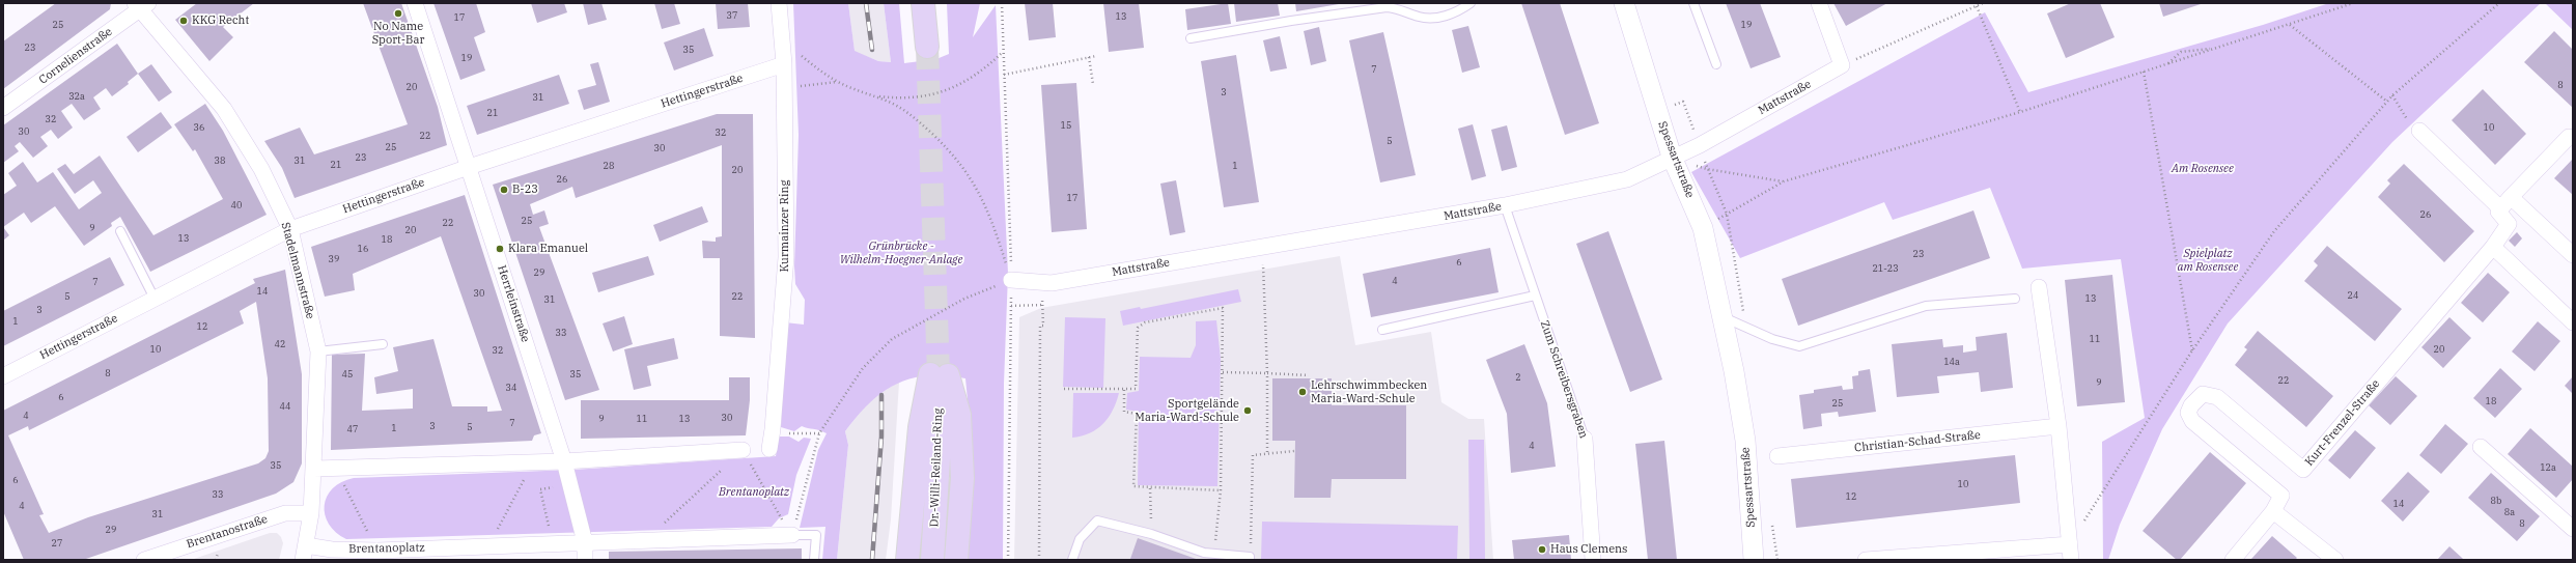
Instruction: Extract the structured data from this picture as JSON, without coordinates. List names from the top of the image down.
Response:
{
  "streets": {
    "highway": ["Dr.-Willi-Reiland-Ring"],
    "street": [
      "Cornelienstraße",
      "Hettingerstraße",
      "Mattstraße",
      "Spessartstraße",
      "Kurmainzer Ring",
      "Stadelmannstraße",
      "Herrleinstraße",
      "Zum Schreibersgraben",
      "Kurt-Frenzel-Straße",
      "Christian-Schad-Straße",
      "Brentanostraße",
      "Brentanoplatz"
    ]
  },
  "crossings": [
    ["Cornelienstraße", "Stadelmannstraße"],
    ["Hettingerstraße", "Kurmainzer Ring"],
    ["Hettingerstraße", "Stadelmannstraße"],
    ["Hettingerstraße", "Herrleinstraße"],
    ["Mattstraße", "Spessartstraße"],
    ["Mattstraße", "Zum Schreibersgraben"],
    ["Stadelmannstraße", "Brentanostraße"],
    ["Stadelmannstraße", "Brentanoplatz"],
    ["Herrleinstraße", "Brentanoplatz"]
  ],
  "parks": [
    "Am Rosensee",
    "Grünbrücke - Wilhelm-Hoegner-Anlage",
    "Spielplatz am Rosensee",
    "Brentanoplatz"
  ],
  "places": [
    "No Name Sport-Bar",
    "KKG Recht",
    "B-23",
    "Klara Emanuel",
    "Lehrschwimmbecken Maria-Ward-Schule",
    "Sportgelände Maria-Ward-Schule",
    "Haus Clemens"
  ],
  "house_numbers": [
    "37",
    "13",
    "17",
    "25",
    "19",
    "23",
    "35",
    "19",
    "7",
    "8",
    "20",
    "3",
    "32a",
    "31",
    "21",
    "32",
    "15",
    "36",
    "10",
    "30",
    "32",
    "22",
    "5",
    "25",
    "30",
    "23",
    "38",
    "31",
    "21",
    "28",
    "1",
    "20",
    "26",
    "17",
    "40",
    "26",
    "25",
    "22",
    "9",
    "20",
    "13",
    "18",
    "16",
    "23",
    "39",
    "6",
    "21-23",
    "29",
    "4",
    "7",
    "14",
    "30",
    "24",
    "5",
    "22",
    "13",
    "31",
    "3",
    "1",
    "12",
    "33",
    "11",
    "42",
    "10",
    "20",
    "32",
    "14a",
    "8",
    "45",
    "35",
    "2",
    "22",
    "9",
    "34",
    "6",
    "18",
    "25",
    "44",
    "4",
    "30",
    "9",
    "11",
    "13",
    "7",
    "3",
    "5",
    "1",
    "47",
    "4",
    "35",
    "12a",
    "6",
    "10",
    "33",
    "12",
    "8b",
    "14",
    "4",
    "8a",
    "31",
    "8",
    "29",
    "27"
  ]
}
